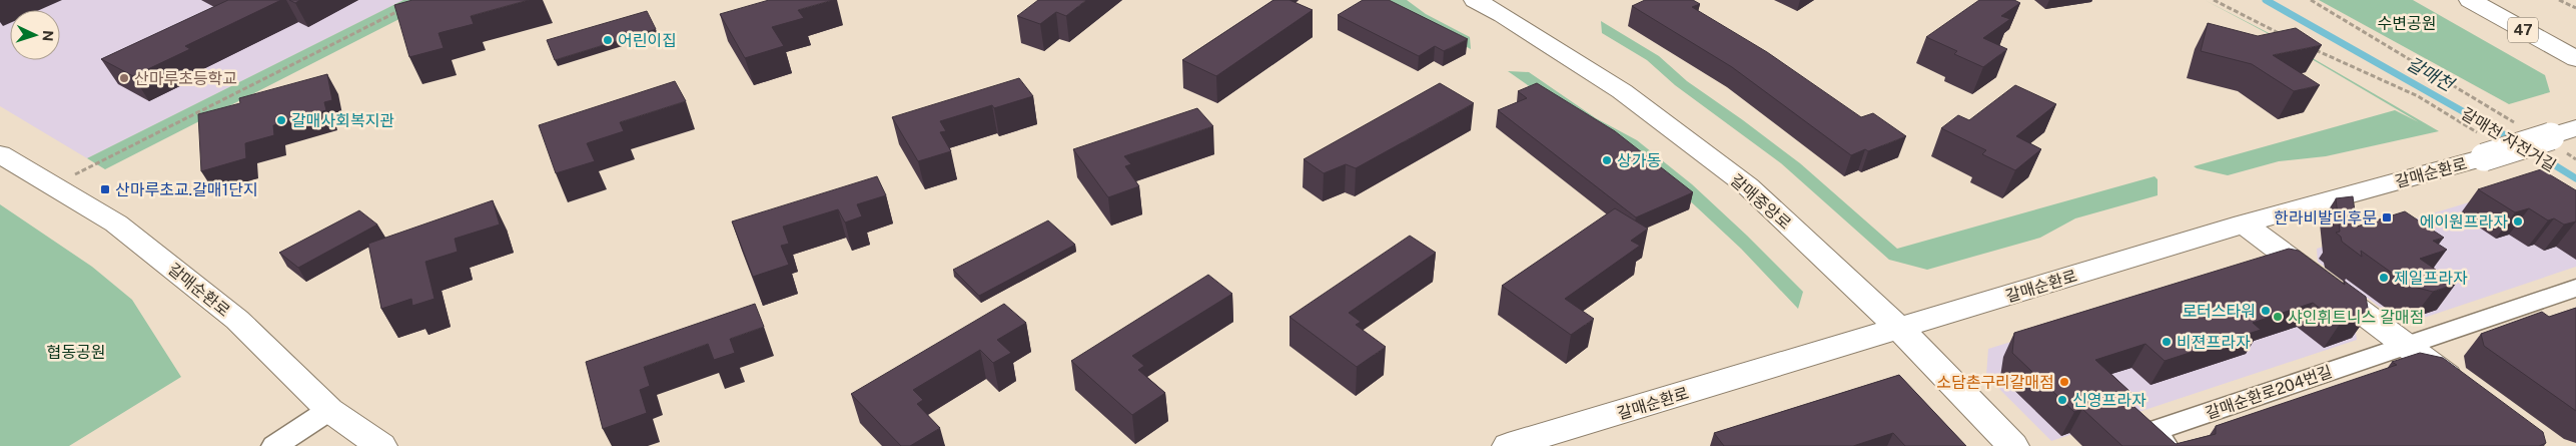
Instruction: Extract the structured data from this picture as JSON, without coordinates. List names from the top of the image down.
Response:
{
  "streets": {
    "street": [
      "47",
      "갈매순환로",
      "갈매중앙로",
      "갈매순환로204번길"
    ],
    "path": ["갈매천 자전거길"]
  },
  "crossings": [
    ["갈매천 자전거길", "갈매순환로"],
    ["갈매순환로", "갈매중앙로"]
  ],
  "water": ["갈매천"],
  "parks": ["수변공원", "협동공원"],
  "places": {
    "other": [
      "어린이집",
      "산마루초등학교",
      "갈매사회복지관",
      "상가동",
      "에이원프라자",
      "제일프라자",
      "로터스타워",
      "샤인휘트니스 갈매점",
      "비젼프라자",
      "소담촌구리갈매점",
      "신영프라자"
    ],
    "transit": ["산마루초교.갈매1단지", "한라비발디후문"]
  },
  "north": "right"
}
